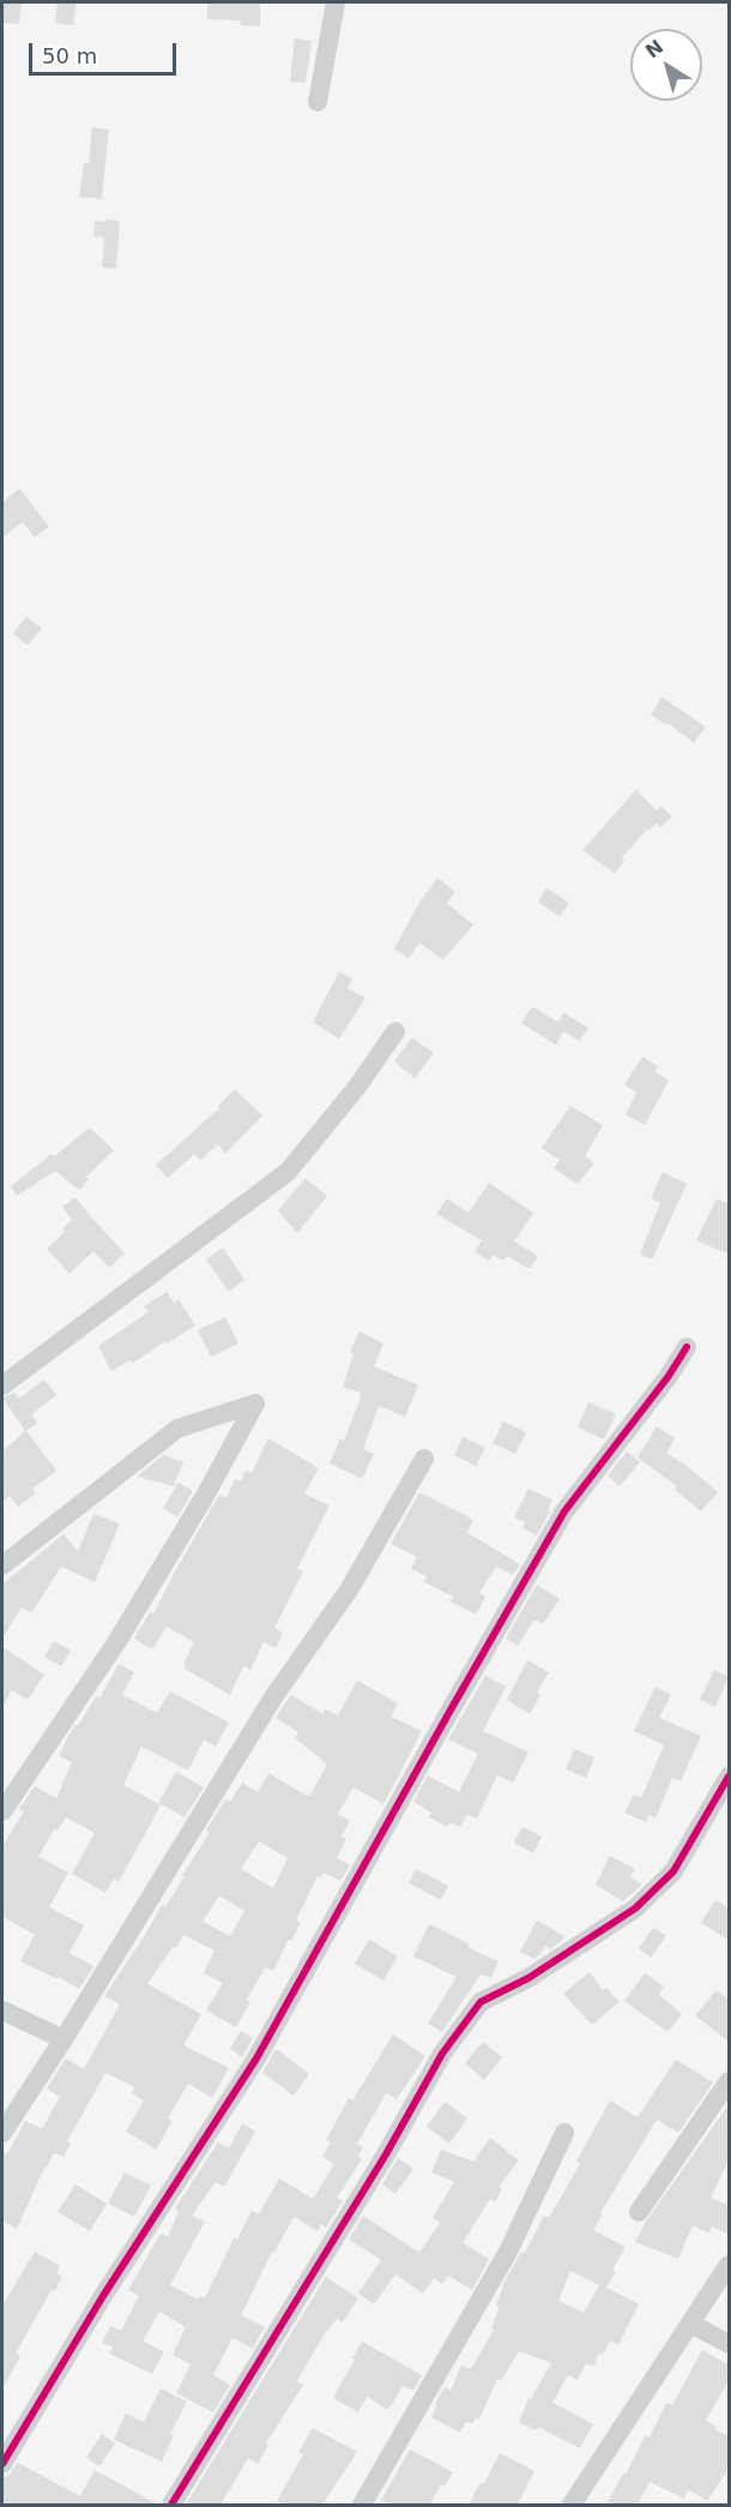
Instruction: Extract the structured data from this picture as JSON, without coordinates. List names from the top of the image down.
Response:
{
  "scale_bar": "50 m",
  "north": "top left"
}
